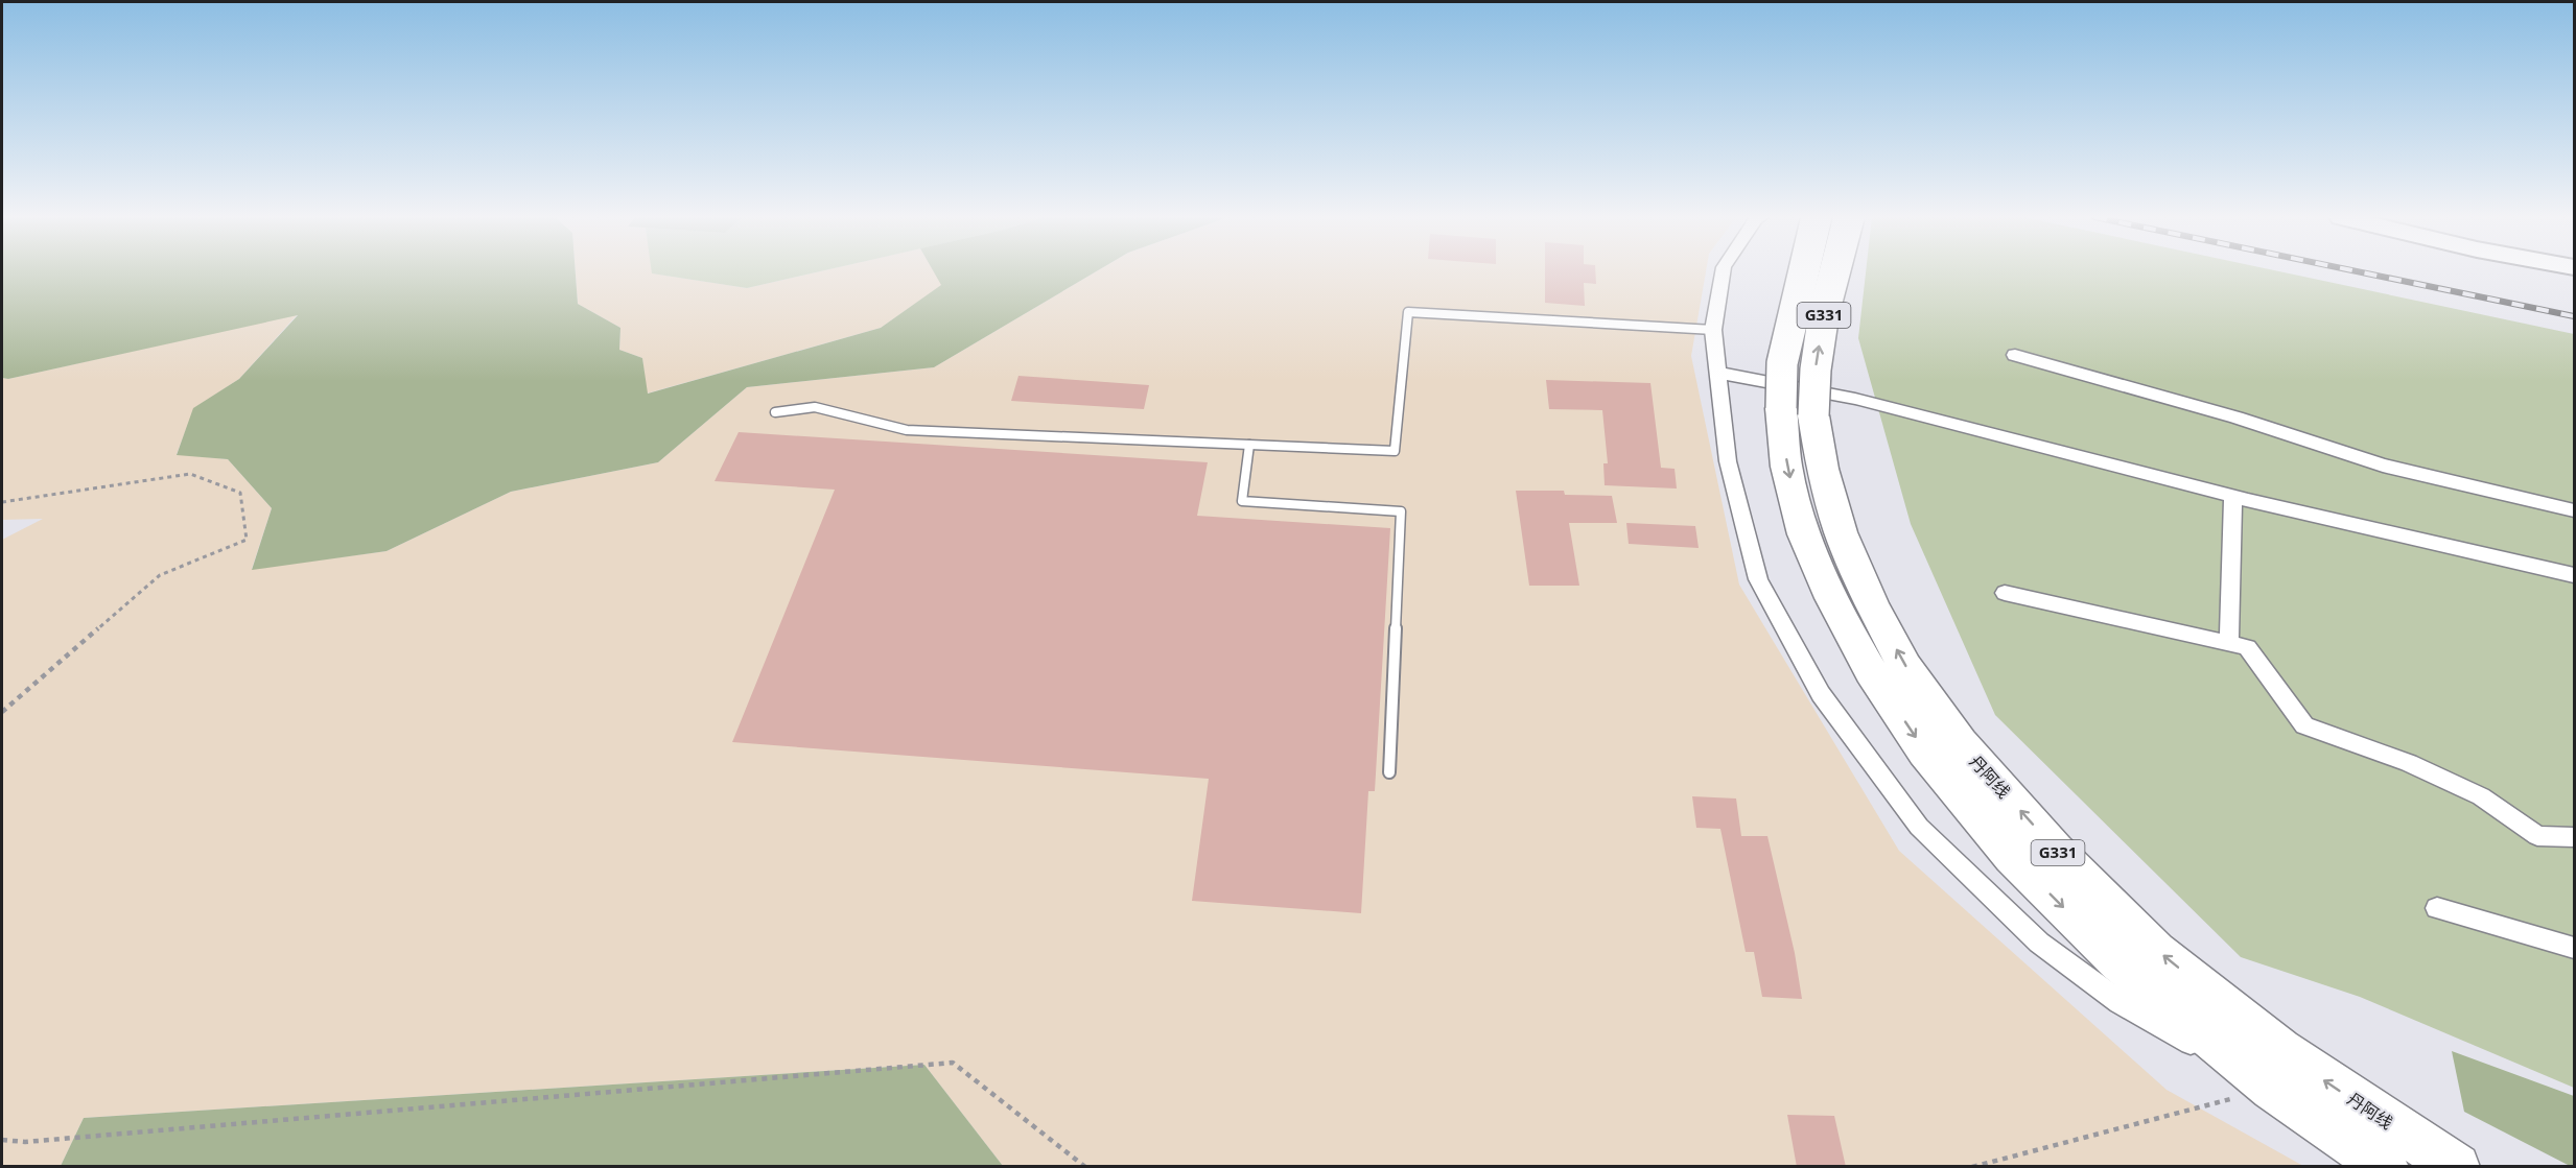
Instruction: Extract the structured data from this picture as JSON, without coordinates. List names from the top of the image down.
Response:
{
  "streets": {
    "highway": ["G331", "丹阿线"]
  }
}
